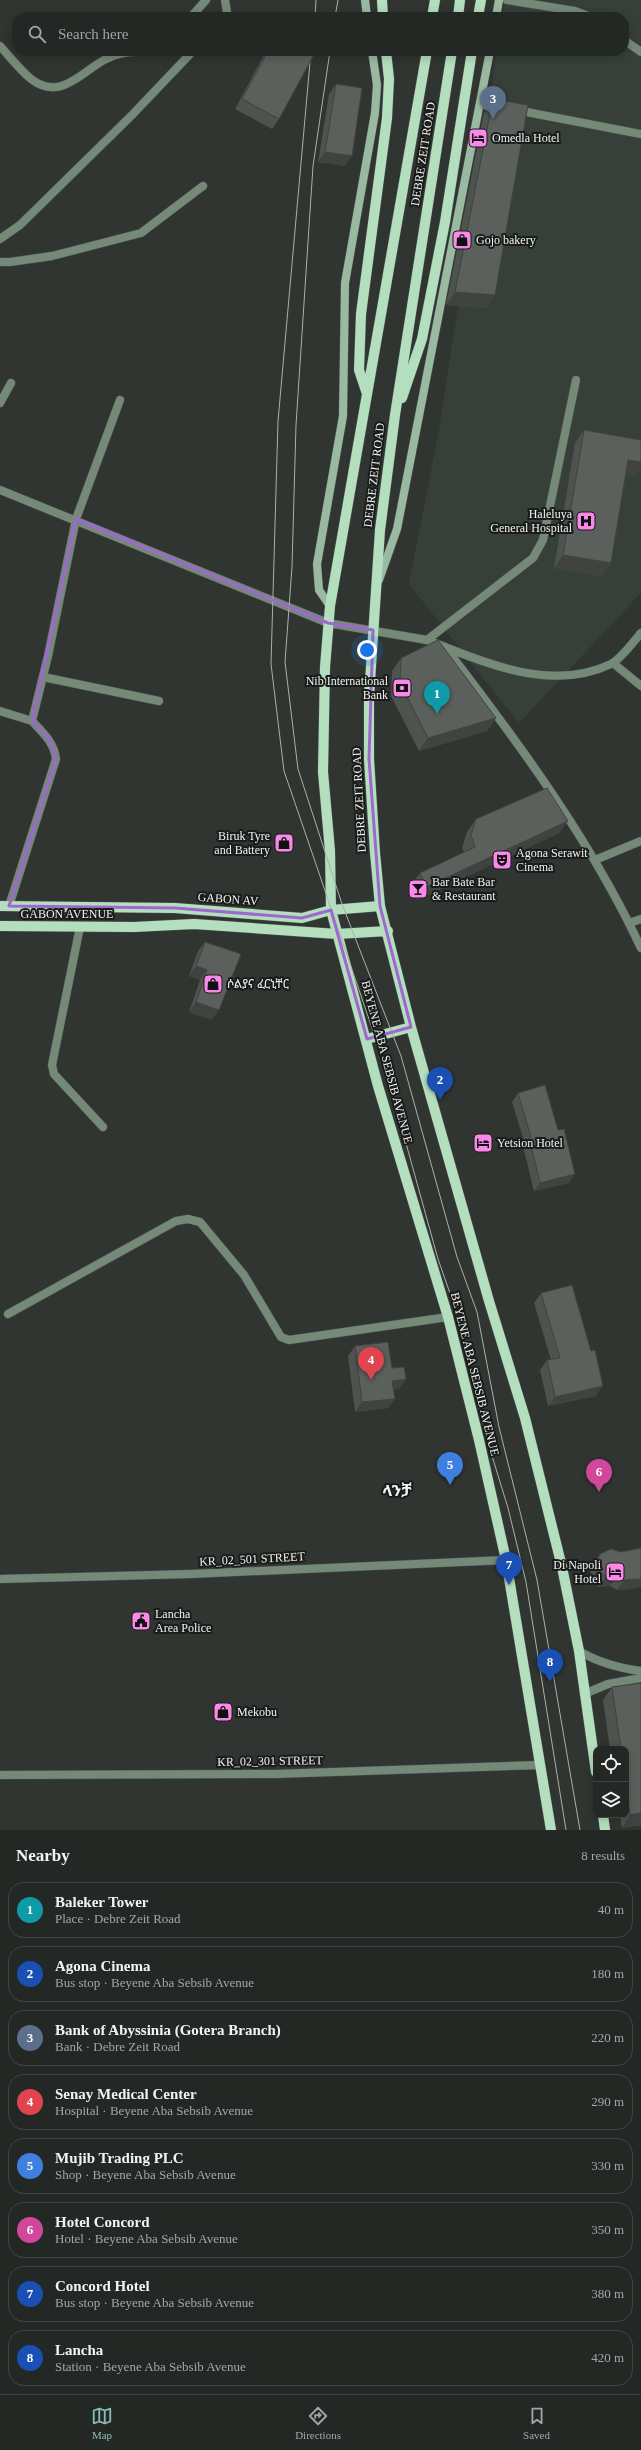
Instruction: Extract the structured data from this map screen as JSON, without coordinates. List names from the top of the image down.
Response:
{
  "streets": {
    "main road": [
      "DEBRE ZEIT ROAD",
      "GABON AV",
      "GABON AVENUE",
      "BEYENE ABA SEBSIB AVENUE"
    ],
    "street": ["KR_02_501 STREET", "KR_02_301 STREET"]
  },
  "crossings": [
    ["DEBRE ZEIT ROAD", "GABON AV"],
    ["GABON AV", "GABON AVENUE"],
    ["GABON AV", "BEYENE ABA SEBSIB AVENUE"],
    ["GABON AVENUE", "BEYENE ABA SEBSIB AVENUE"],
    ["BEYENE ABA SEBSIB AVENUE", "KR_02_501 STREET"],
    ["BEYENE ABA SEBSIB AVENUE", "KR_02_301 STREET"]
  ],
  "districts": ["ላንቻ"],
  "places": {
    "hotel": ["Omedla Hotel", "Yetsion Hotel", "Di Napoli Hotel"],
    "shop": [
      "Gojo bakery",
      "Biruk Tyre and Battery",
      "ሶልያና ፈርኒቸር",
      "Mekobu"
    ],
    "hospital": ["Haleluya General Hospital"],
    "bank": ["Nib International Bank"],
    "theatre": ["Agona Serawit Cinema"],
    "bar": ["Bar Bate Bar & Restaurant"],
    "public building": ["Lancha Area Police"]
  },
  "page": {
    "search": "Search here",
    "pins": [
      "3",
      "1",
      "2",
      "4",
      "5",
      "6",
      "7",
      "8"
    ],
    "heading": ["Nearby", "8 results"],
    "list": [
      {
        "mark": "1",
        "name": "Baleker Tower",
        "note": "Place · Debre Zeit Road",
        "value": "40 m"
      },
      {
        "mark": "2",
        "name": "Agona Cinema",
        "note": "Bus stop · Beyene Aba Sebsib Avenue",
        "value": "180 m"
      },
      {
        "mark": "3",
        "name": "Bank of Abyssinia (Gotera Branch)",
        "note": "Bank · Debre Zeit Road",
        "value": "220 m"
      },
      {
        "mark": "4",
        "name": "Senay Medical Center",
        "note": "Hospital · Beyene Aba Sebsib Avenue",
        "value": "290 m"
      },
      {
        "mark": "5",
        "name": "Mujib Trading PLC",
        "note": "Shop · Beyene Aba Sebsib Avenue",
        "value": "330 m"
      },
      {
        "mark": "6",
        "name": "Hotel Concord",
        "note": "Hotel · Beyene Aba Sebsib Avenue",
        "value": "350 m"
      },
      {
        "mark": "7",
        "name": "Concord Hotel",
        "note": "Bus stop · Beyene Aba Sebsib Avenue",
        "value": "380 m"
      },
      {
        "mark": "8",
        "name": "Lancha",
        "note": "Station · Beyene Aba Sebsib Avenue",
        "value": "420 m"
      }
    ],
    "nav": ["Map", "Directions", "Saved"]
  }
}
